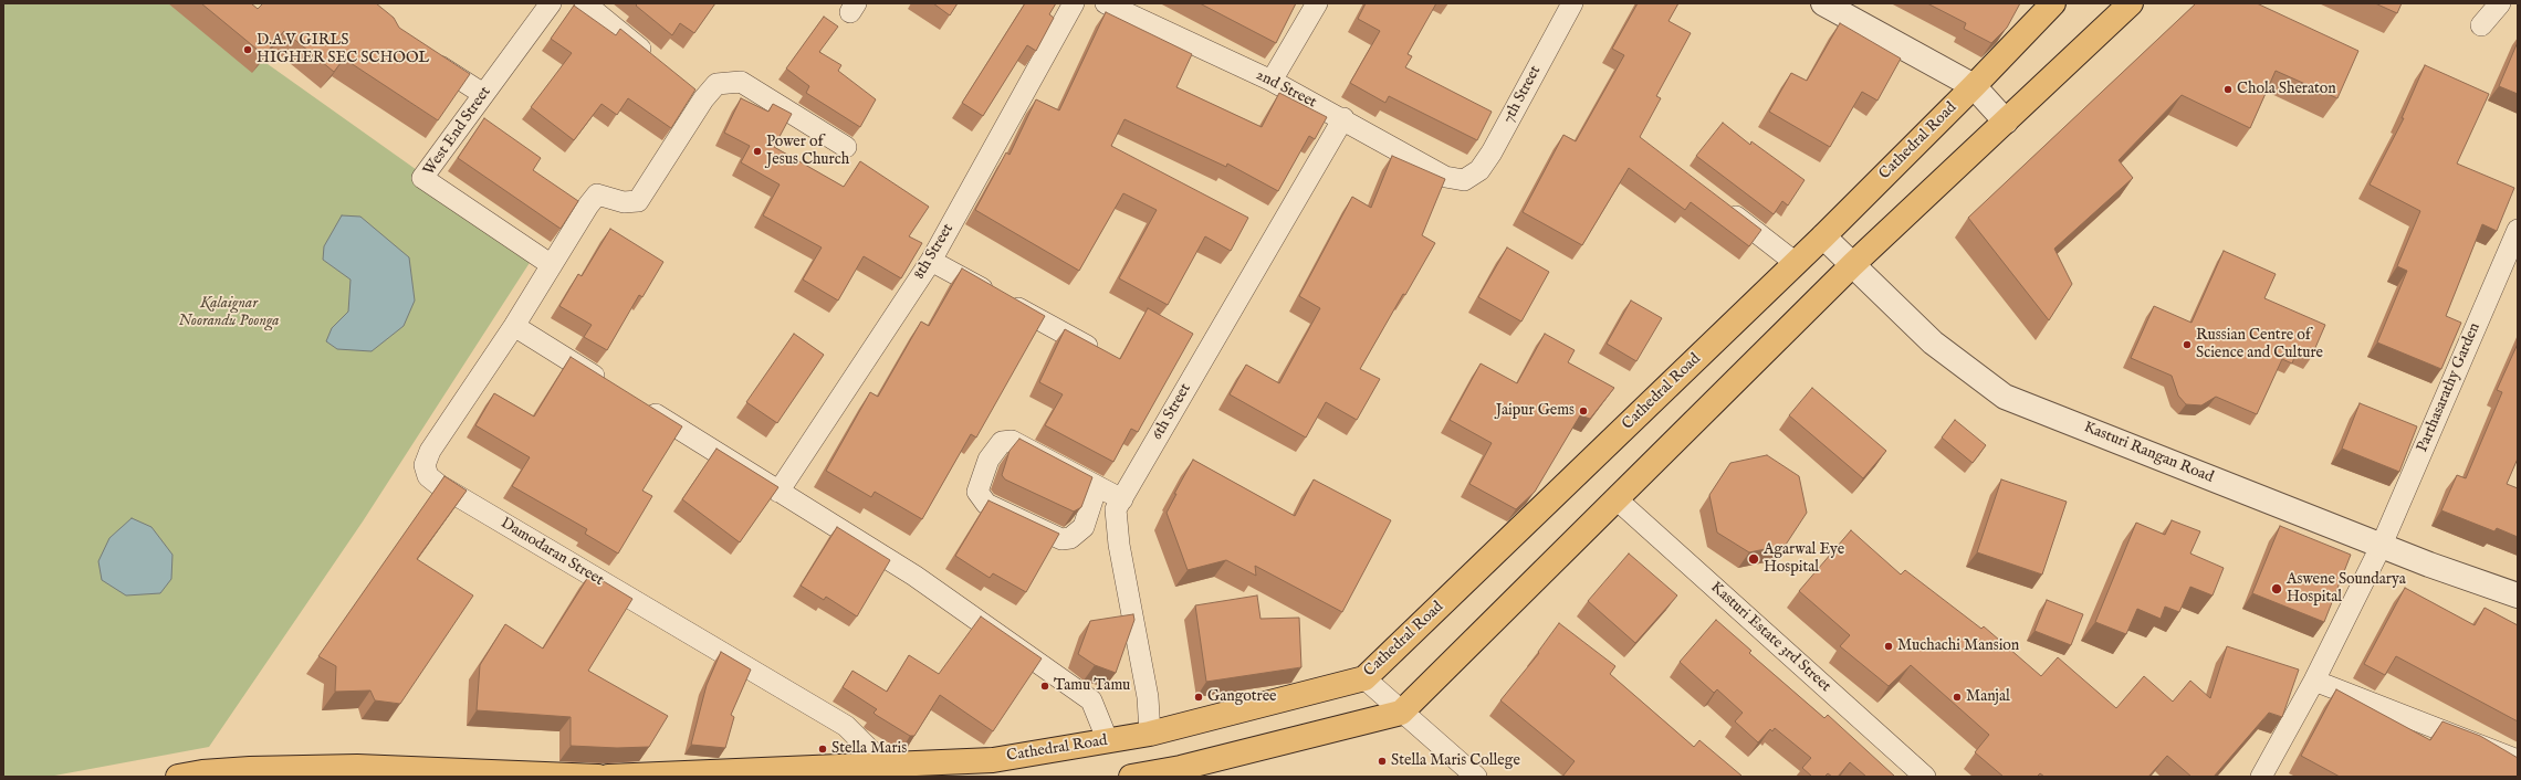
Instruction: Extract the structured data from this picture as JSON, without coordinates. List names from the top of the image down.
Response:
{
  "streets": {
    "main road": ["Cathedral Road"],
    "street": [
      "2nd Street",
      "7th Street",
      "West End Street",
      "8th Street",
      "Parthasarathy Garden",
      "6th Street",
      "Kasturi Rangan Road",
      "Damodaran Street",
      "Kasturi Estate 3rd Street"
    ]
  },
  "crossings": [
    ["2nd Street", "7th Street"],
    ["2nd Street", "6th Street"],
    ["Cathedral Road", "6th Street"],
    ["Cathedral Road", "Kasturi Rangan Road"],
    ["Cathedral Road", "Damodaran Street"],
    ["Parthasarathy Garden", "Kasturi Rangan Road"]
  ],
  "parks": ["Kalaignar Noorandu Poonga"],
  "places": [
    "D.A.V GIRLS HIGHER SEC SCHOOL",
    "Chola Sheraton",
    "Power of Jesus Church",
    "Russian Centre of Science and Culture",
    "Jaipur Gems",
    "Agarwal Eye Hospital",
    "Aswene Soundarya Hospital",
    "Muchachi Mansion",
    "Tamu Tamu",
    "Gangotree",
    "Manjal",
    "Stella Maris",
    "Stella Maris College"
  ]
}
